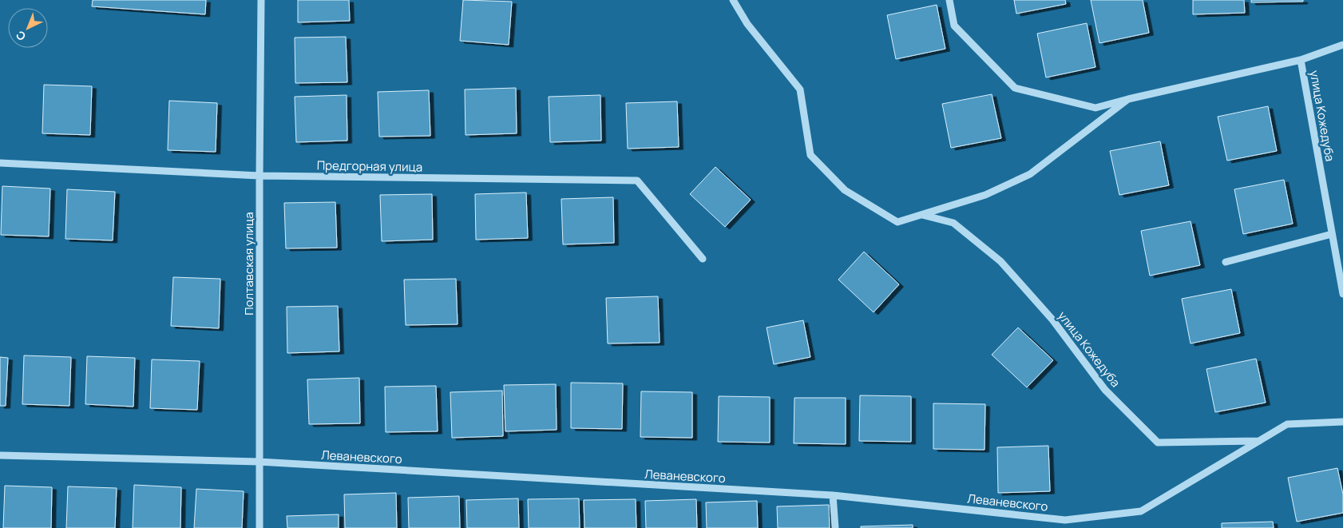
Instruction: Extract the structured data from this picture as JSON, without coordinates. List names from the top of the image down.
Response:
{
  "streets": {
    "street": [
      "улица Кожедуба",
      "Предгорная улица",
      "Полтавская улица",
      "Леваневского"
    ]
  },
  "crossings": [
    ["улица Кожедуба", "Леваневского"],
    ["Предгорная улица", "Полтавская улица"],
    ["Полтавская улица", "Леваневского"]
  ],
  "north": "bottom left"
}
